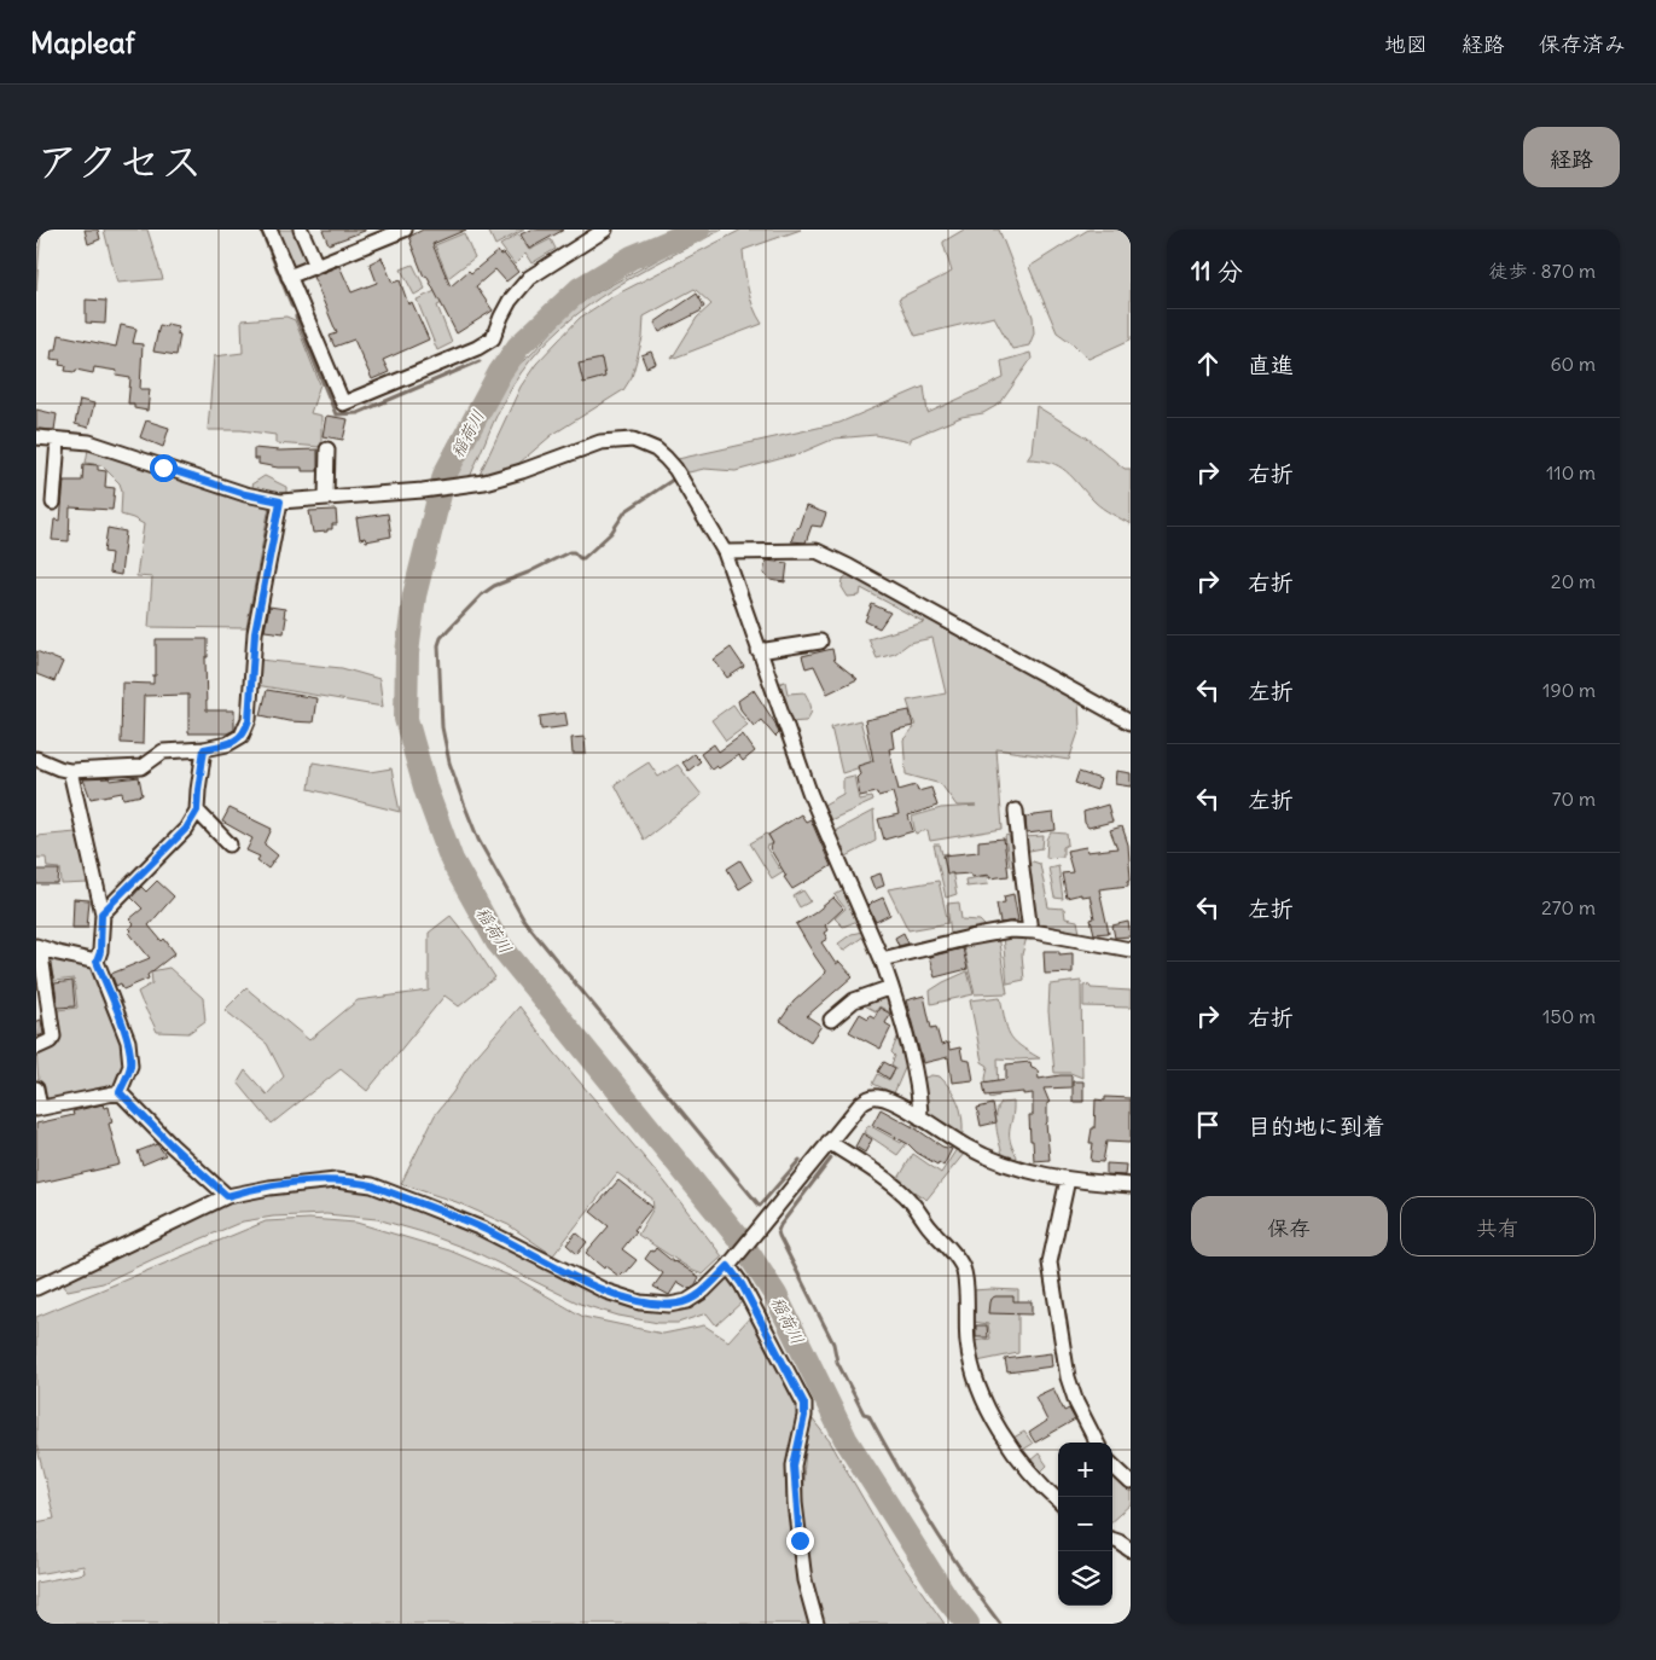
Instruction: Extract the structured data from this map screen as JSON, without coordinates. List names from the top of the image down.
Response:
{
  "water": ["稲荷川"],
  "page": {
    "header": "Mapleaf",
    "nav": ["地図", "経路", "保存済み"],
    "title": "アクセス",
    "buttons": [
      "経路",
      ["保存", "共有"]
    ],
    "heading": ["11 分", "徒歩 · 870 m"],
    "list": [
      ["直進", "60 m"],
      ["右折", "110 m"],
      ["右折", "20 m"],
      ["左折", "190 m"],
      ["左折", "70 m"],
      ["左折", "270 m"],
      ["右折", "150 m"],
      "目的地に到着"
    ],
    "map_buttons": ["+", "−"]
  }
}
